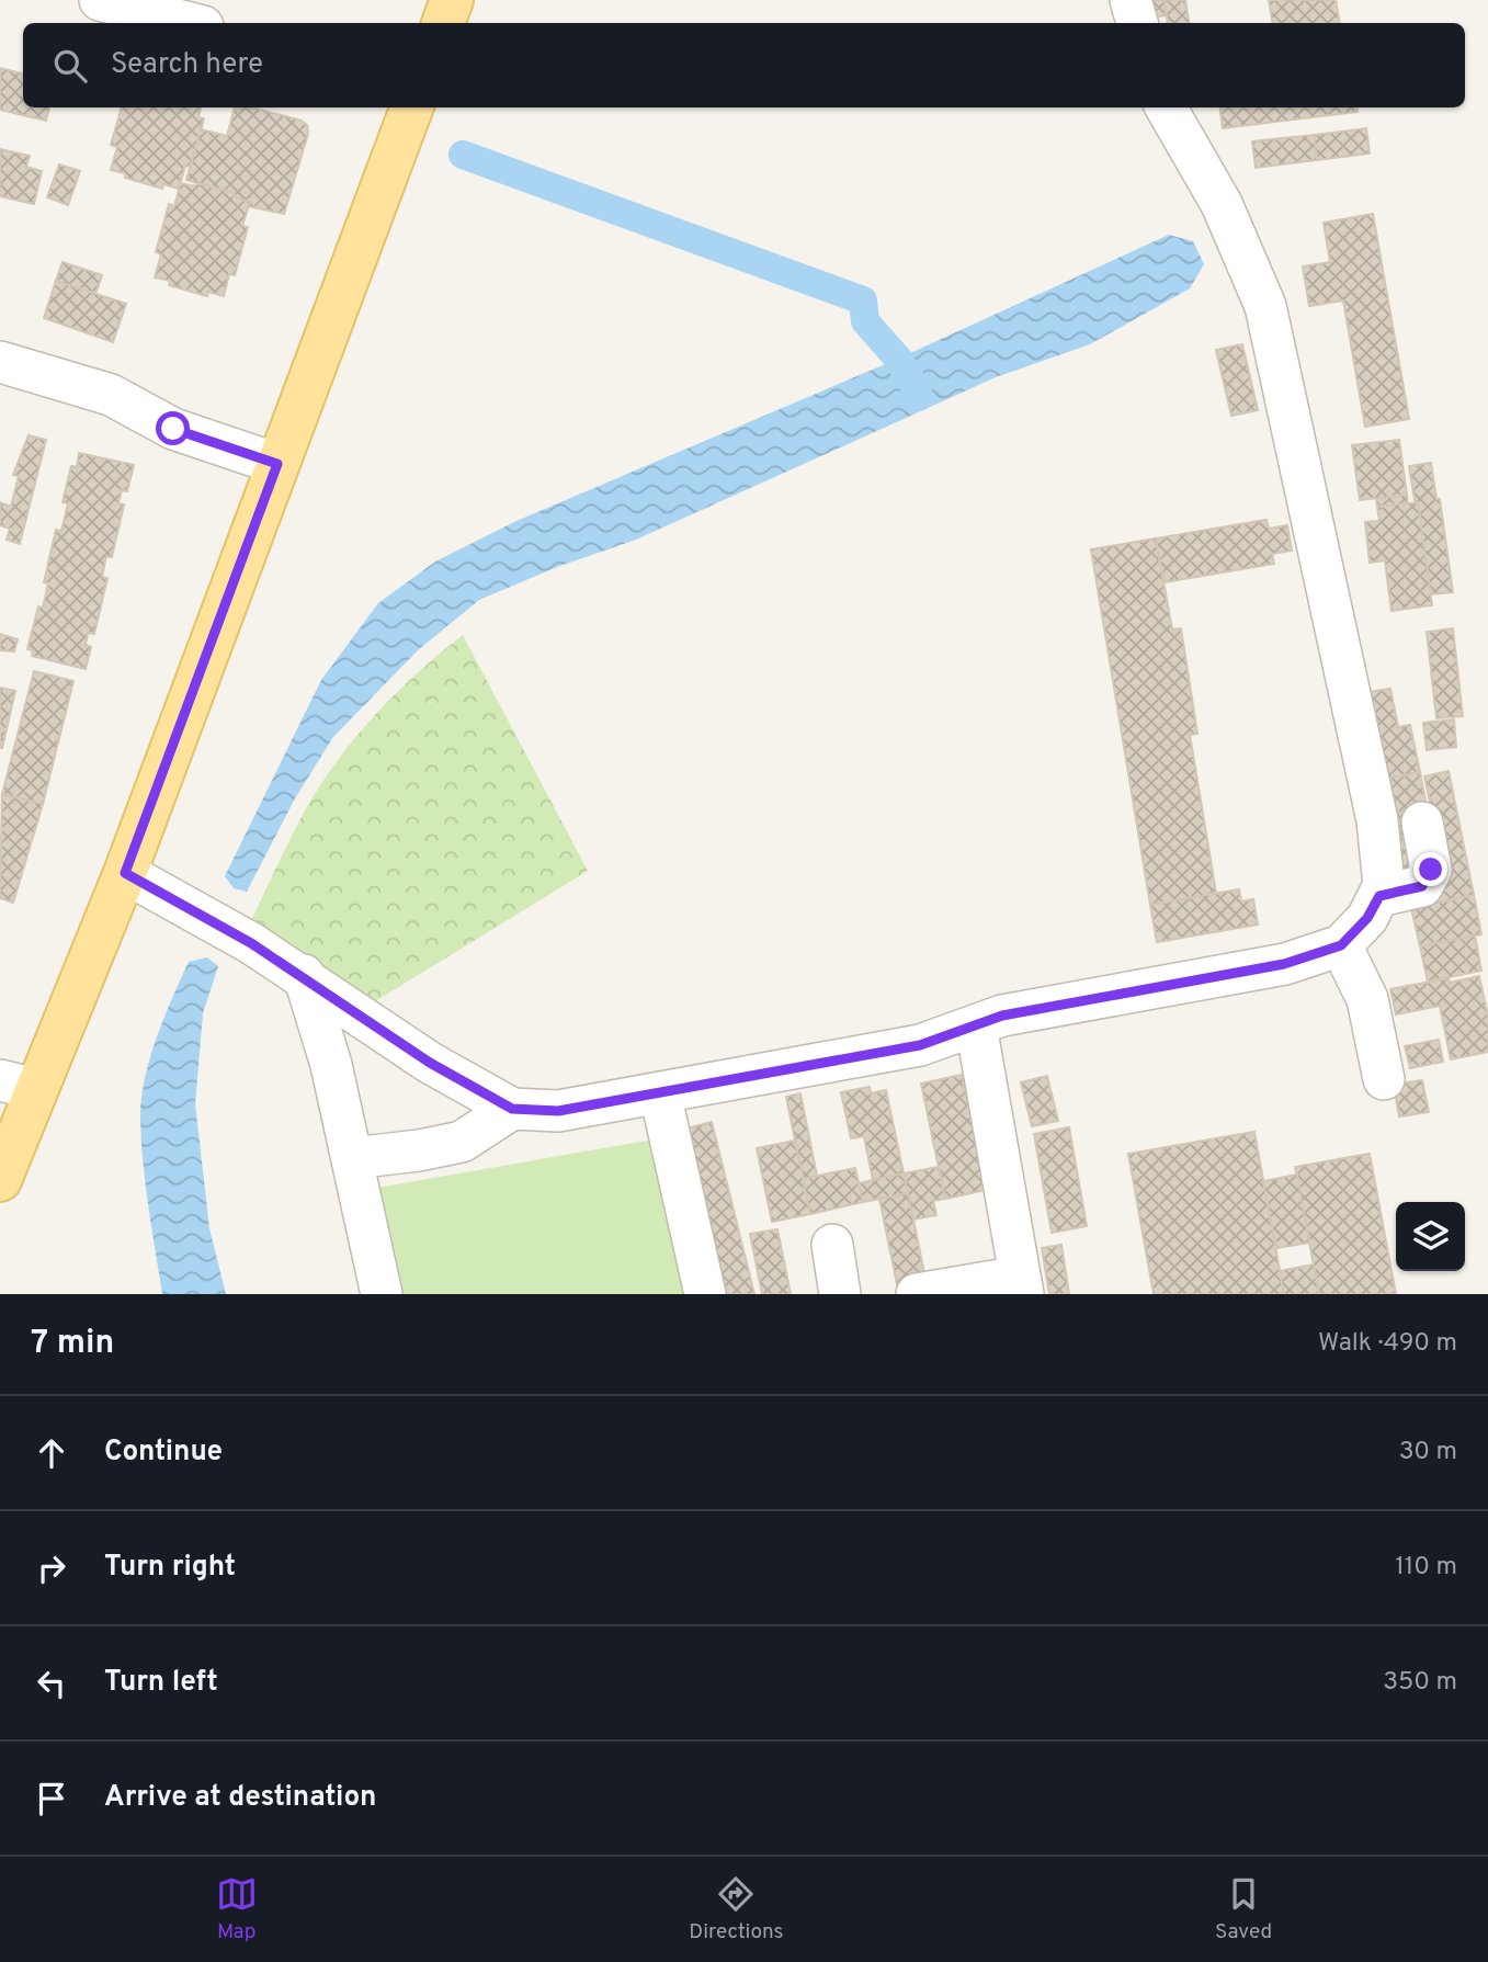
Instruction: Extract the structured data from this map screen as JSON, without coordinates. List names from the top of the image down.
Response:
{
  "page": {
    "search": "Search here",
    "heading": ["7 min", "Walk · 490 m"],
    "list": [
      ["Continue", "30 m"],
      ["Turn right", "110 m"],
      ["Turn left", "350 m"],
      "Arrive at destination"
    ],
    "nav": ["Map", "Directions", "Saved"]
  }
}
